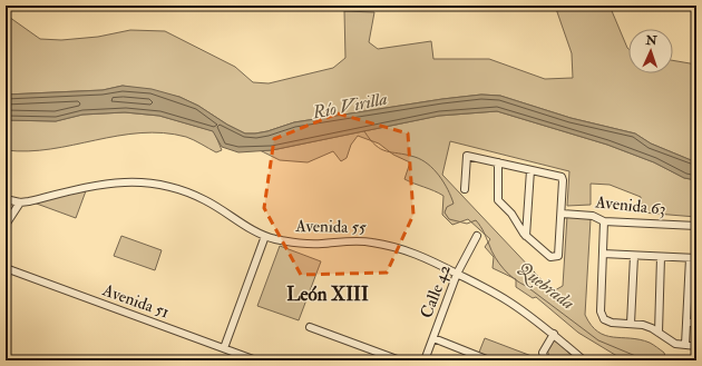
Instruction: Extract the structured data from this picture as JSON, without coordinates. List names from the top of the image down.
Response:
{
  "streets": {
    "street": [
      "Avenida 63",
      "Avenida 55",
      "Calle 42",
      "Avenida 51"
    ]
  },
  "crossings": [
    ["Avenida 55", "Calle 42"]
  ],
  "districts": ["León XIII"],
  "water": ["Río Virilla", "Quebrada"],
  "north": "top"
}
